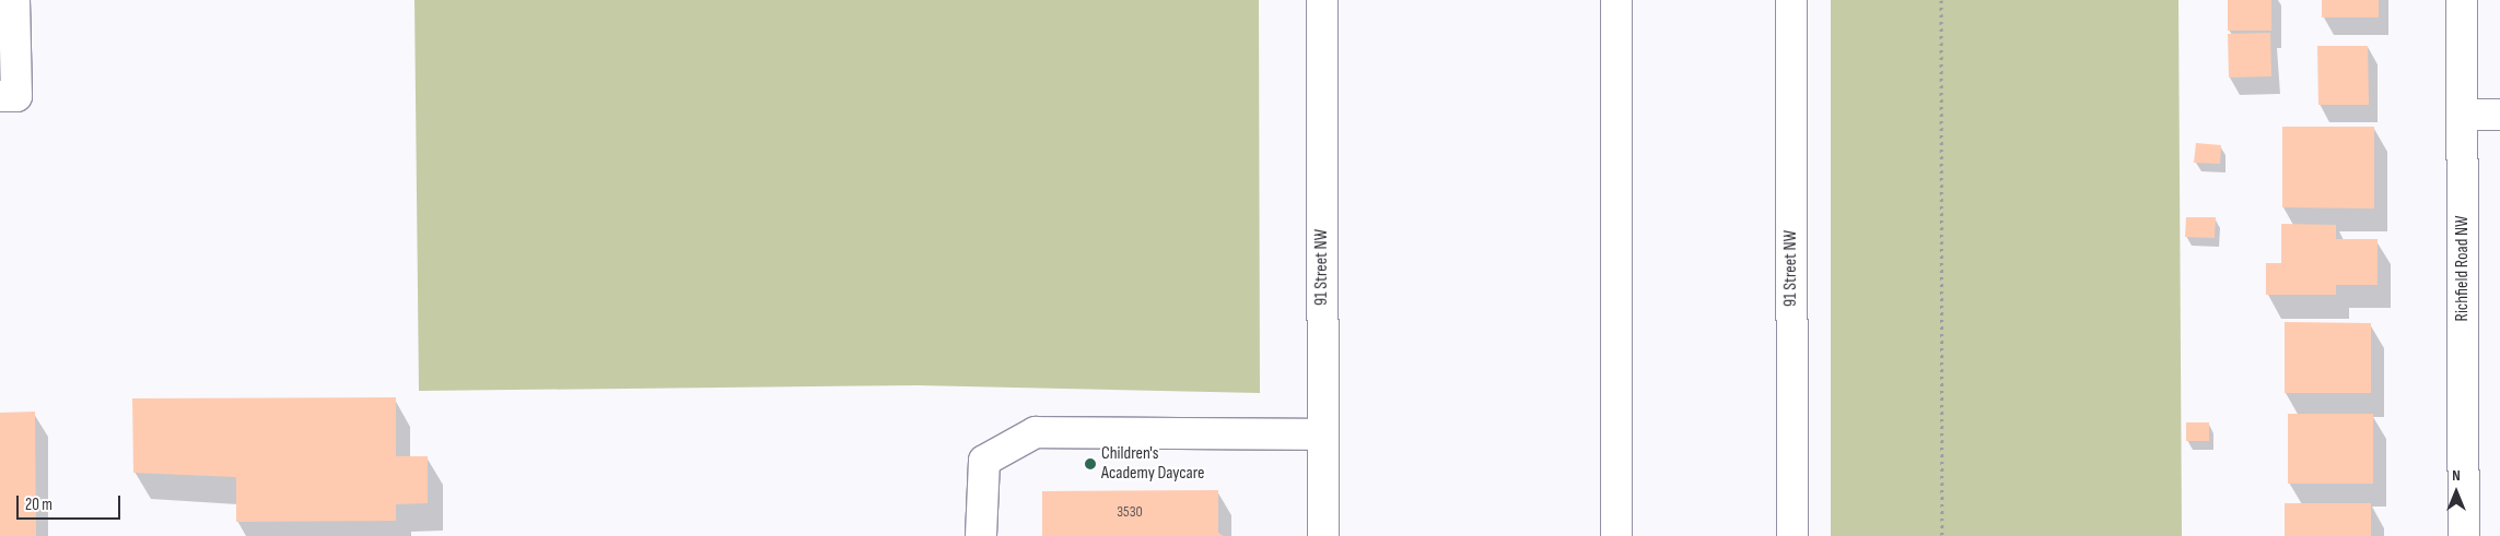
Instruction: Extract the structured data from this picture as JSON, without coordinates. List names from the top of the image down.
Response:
{
  "streets": {
    "street": ["91 Street NW", "Richfield Road NW"]
  },
  "places": ["Children's Academy Daycare"],
  "house_numbers": ["3530"],
  "scale_bar": "20 m",
  "north": "top"
}
